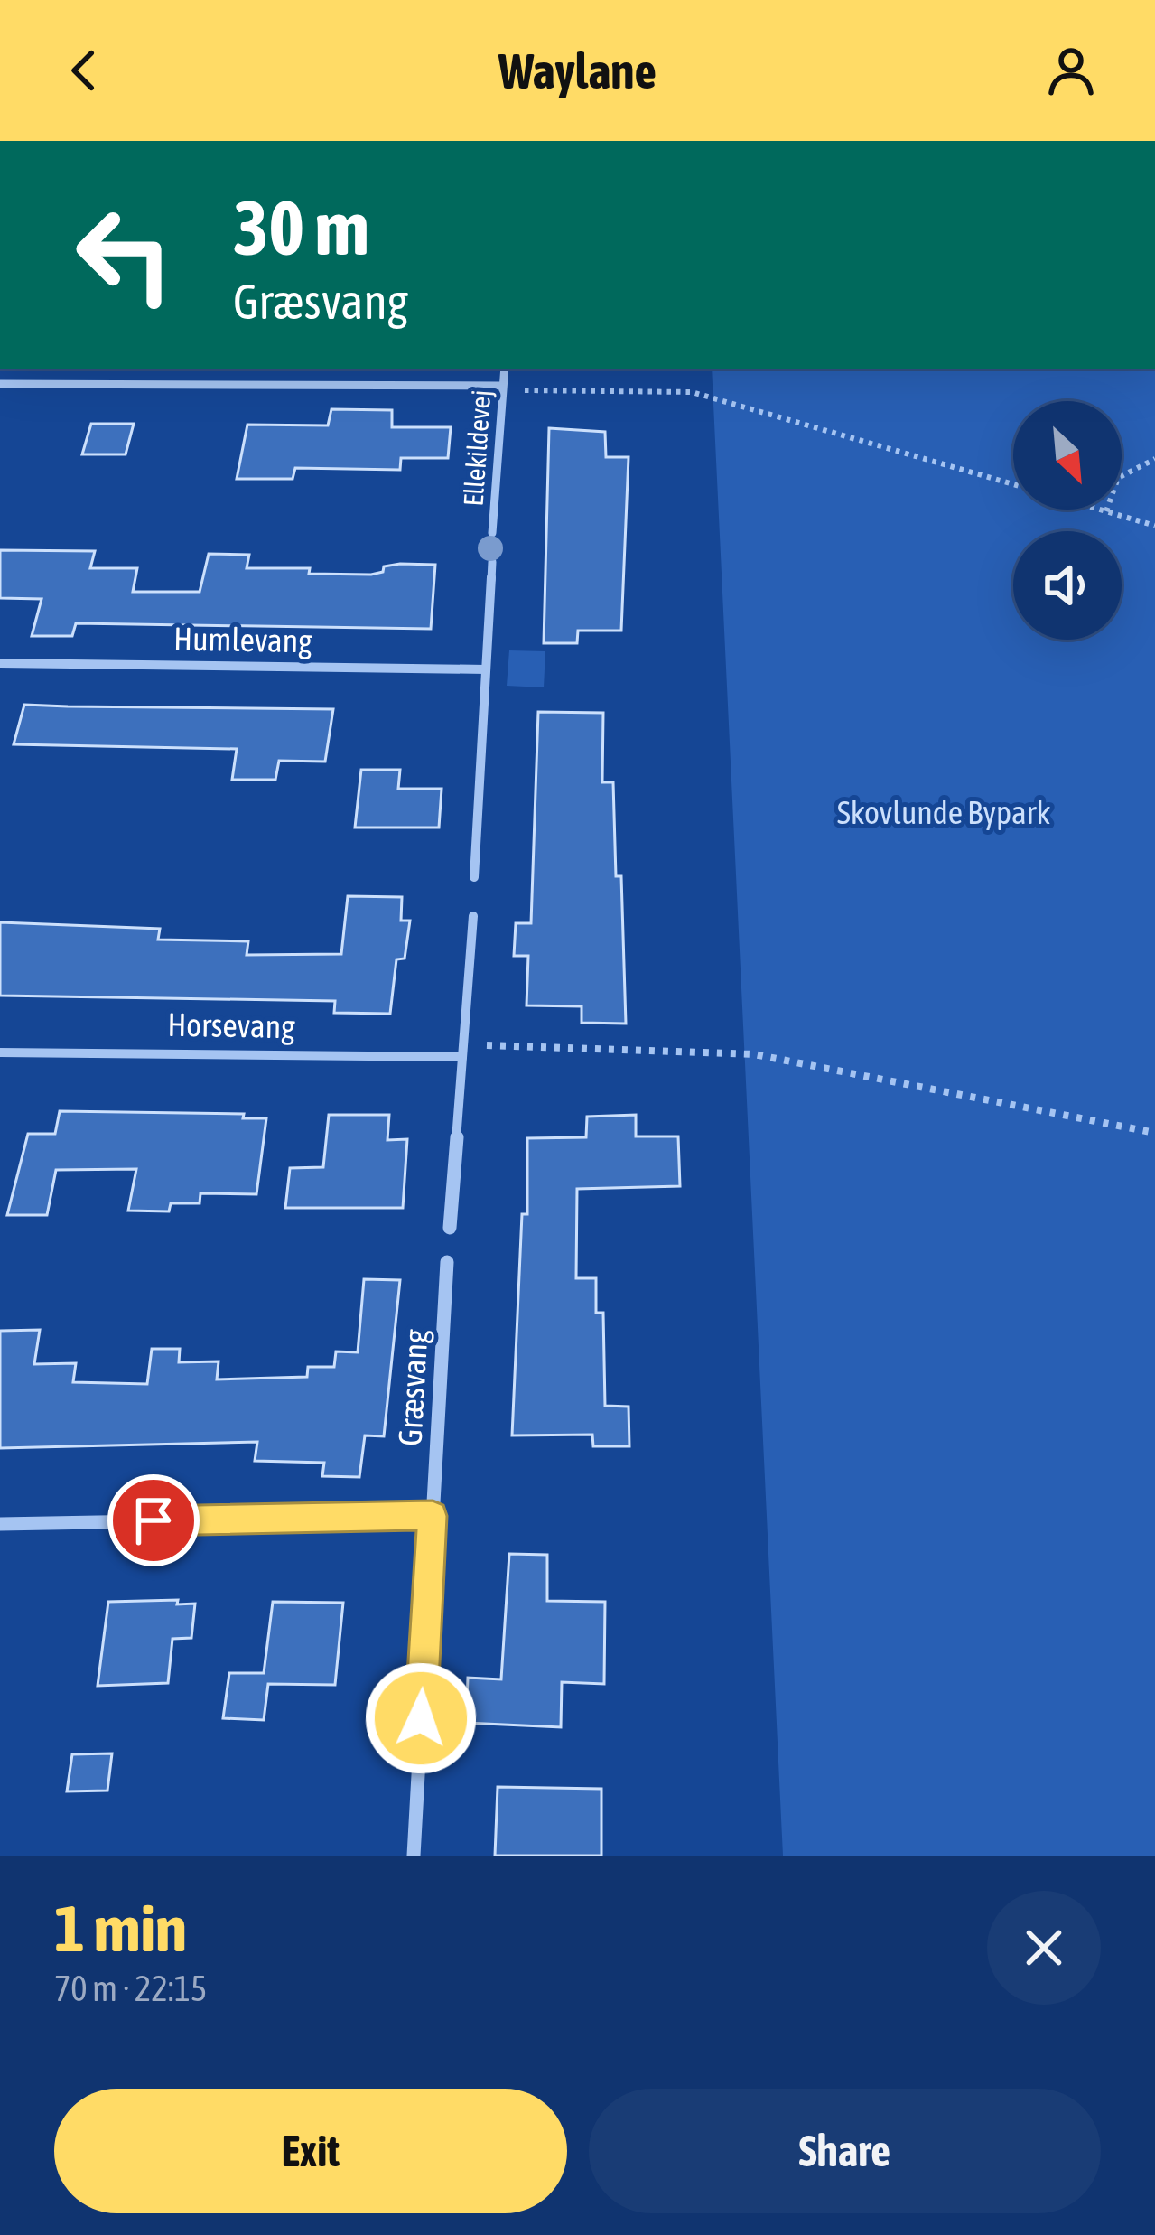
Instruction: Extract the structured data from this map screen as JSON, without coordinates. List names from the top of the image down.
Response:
{
  "streets": {
    "street": [
      "Ellekildevej",
      "Humlevang",
      "Horsevang",
      "Græsvang"
    ]
  },
  "parks": ["Skovlunde Bypark"],
  "north": "bottom right",
  "page": {
    "header": "Waylane",
    "turn": ["30 m", "Græsvang"],
    "heading": ["1 min", "70 m · 22:15"],
    "buttons": ["Exit", "Share"]
  }
}
